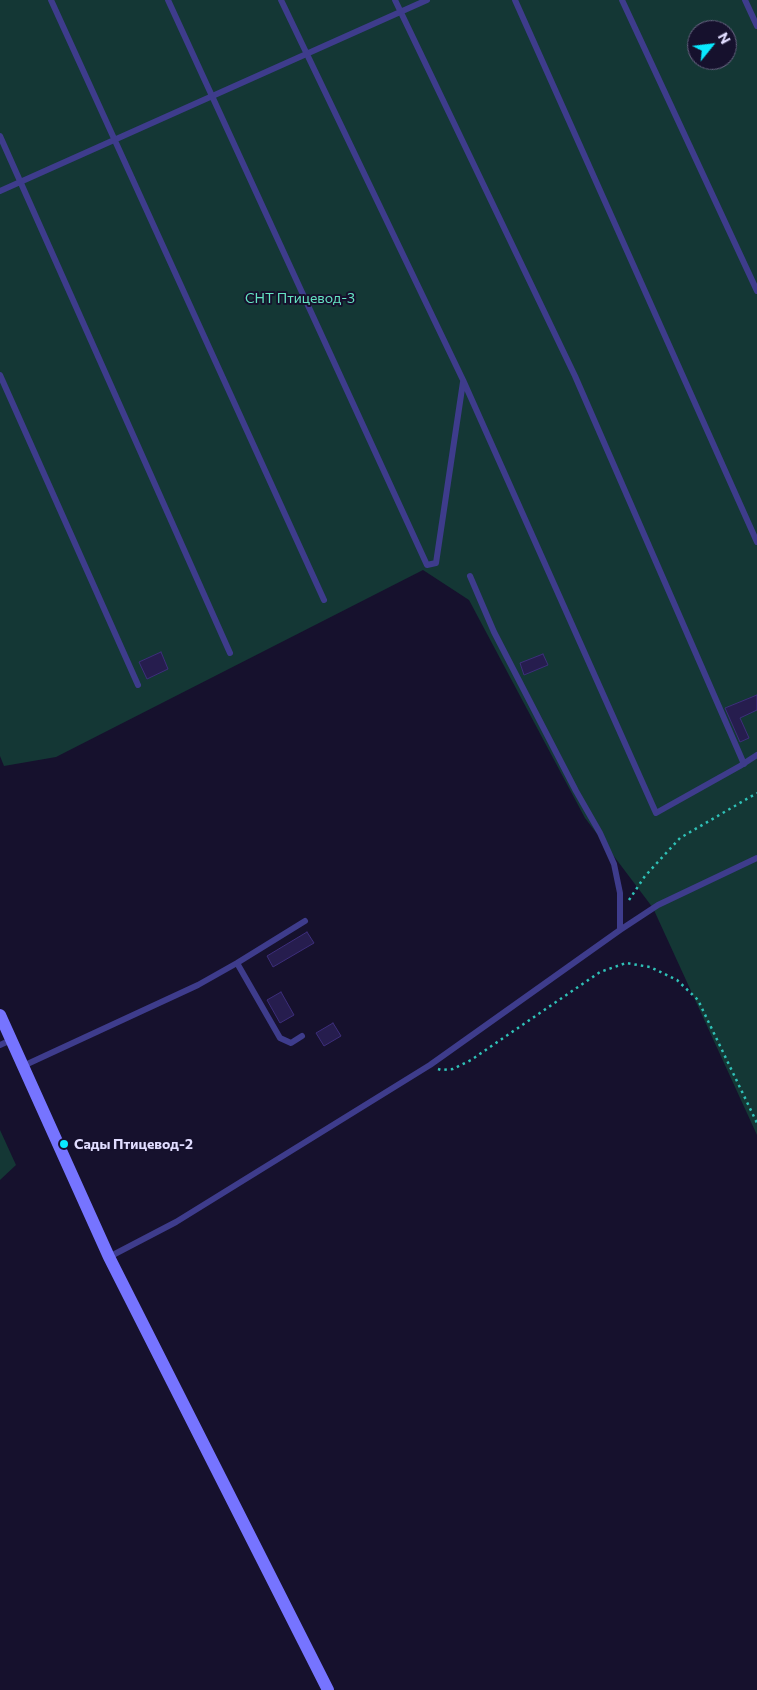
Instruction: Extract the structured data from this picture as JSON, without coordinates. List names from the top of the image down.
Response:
{
  "parks": ["СНТ Птицевод-3"],
  "places": ["Сады Птицевод-2"],
  "north": "top right"
}
